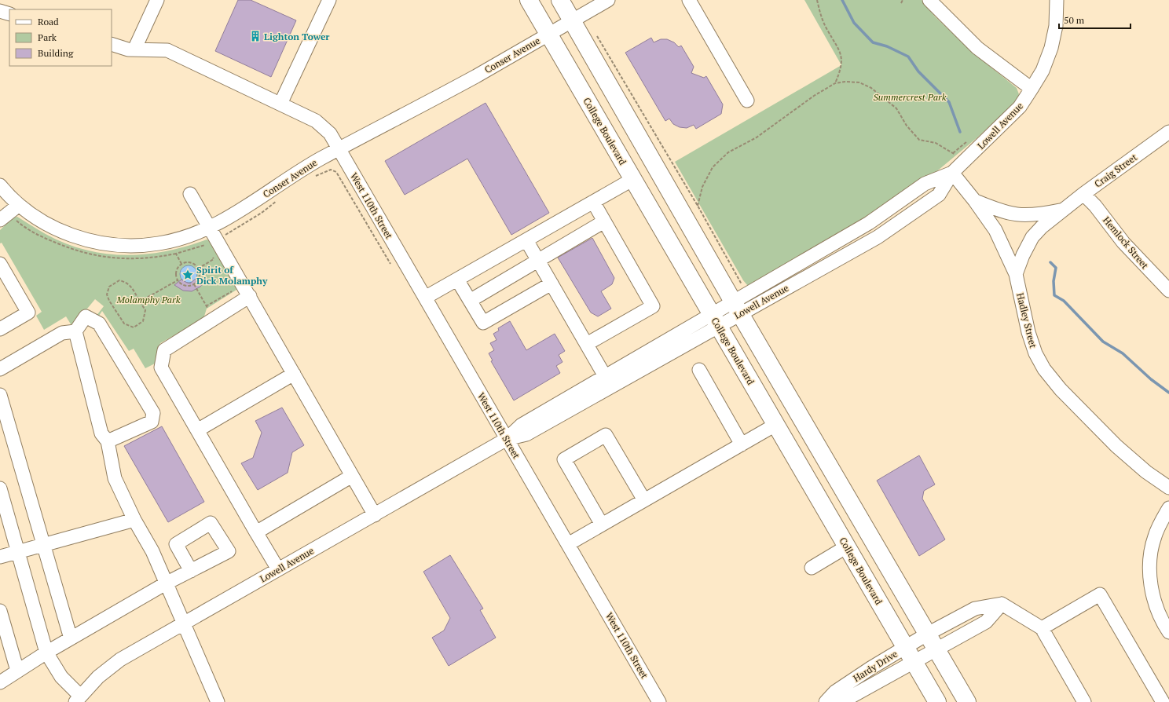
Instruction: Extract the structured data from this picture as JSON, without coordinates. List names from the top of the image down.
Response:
{
  "streets": {
    "main road": ["College Boulevard"],
    "street": [
      "Conser Avenue",
      "Lowell Avenue",
      "Craig Street",
      "West 110th Street",
      "Hemlock Street",
      "Hadley Street",
      "Hardy Drive"
    ]
  },
  "crossings": [
    ["Conser Avenue", "College Boulevard"],
    ["Conser Avenue", "West 110th Street"],
    ["Lowell Avenue", "College Boulevard"],
    ["Lowell Avenue", "West 110th Street"],
    ["Lowell Avenue", "Hadley Street"],
    ["College Boulevard", "Hardy Drive"],
    ["Craig Street", "Hemlock Street"],
    ["Craig Street", "Hadley Street"]
  ],
  "parks": ["Summercrest Park", "Molamphy Park"],
  "places": {
    "building": ["Lighton Tower"],
    "place": ["Spirit of Dick Molamphy"]
  },
  "legend": ["Road", "Park", "Building"],
  "scale_bar": "50 m"
}
